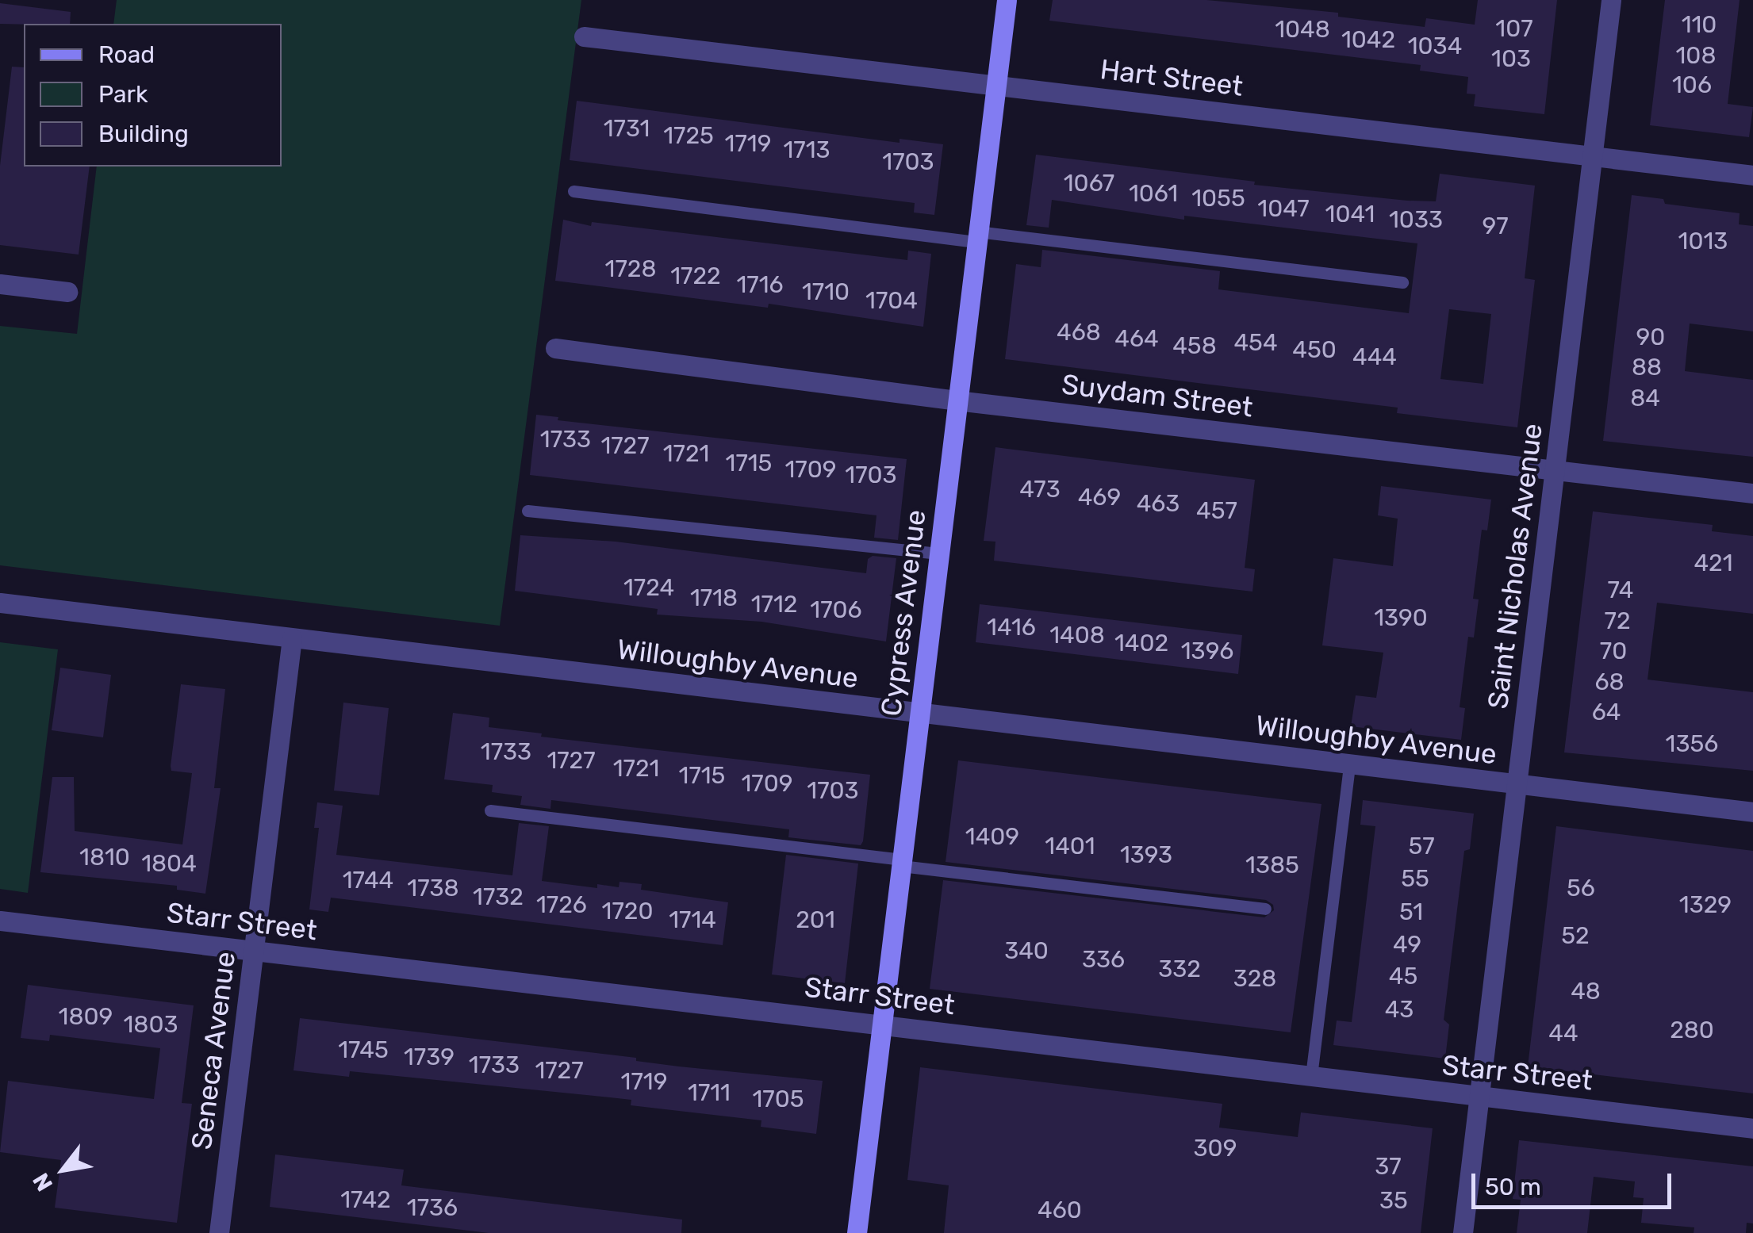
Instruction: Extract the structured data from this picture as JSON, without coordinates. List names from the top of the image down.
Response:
{
  "streets": {
    "main road": ["Cypress Avenue"],
    "street": [
      "Hart Street",
      "Suydam Street",
      "Saint Nicholas Avenue",
      "Willoughby Avenue",
      "Starr Street",
      "Seneca Avenue"
    ]
  },
  "crossings": [
    ["Hart Street", "Saint Nicholas Avenue"],
    ["Hart Street", "Cypress Avenue"],
    ["Suydam Street", "Saint Nicholas Avenue"],
    ["Suydam Street", "Cypress Avenue"],
    ["Saint Nicholas Avenue", "Willoughby Avenue"],
    ["Saint Nicholas Avenue", "Starr Street"],
    ["Cypress Avenue", "Willoughby Avenue"],
    ["Cypress Avenue", "Starr Street"],
    ["Willoughby Avenue", "Seneca Avenue"],
    ["Starr Street", "Seneca Avenue"]
  ],
  "house_numbers": [
    "110",
    "107",
    "1048",
    "1042",
    "1034",
    "108",
    "103",
    "106",
    "1731",
    "1725",
    "1719",
    "1713",
    "1703",
    "1067",
    "1061",
    "1055",
    "1047",
    "1041",
    "1033",
    "97",
    "1013",
    "1728",
    "1722",
    "1716",
    "1710",
    "1704",
    "468",
    "90",
    "464",
    "454",
    "458",
    "450",
    "444",
    "88",
    "84",
    "1733",
    "1727",
    "1721",
    "1715",
    "1709",
    "1703",
    "473",
    "469",
    "463",
    "457",
    "421",
    "1724",
    "74",
    "1718",
    "1712",
    "1706",
    "1390",
    "72",
    "1416",
    "1408",
    "1402",
    "1396",
    "70",
    "68",
    "64",
    "1356",
    "1733",
    "1727",
    "1721",
    "1715",
    "1709",
    "1703",
    "1409",
    "1401",
    "57",
    "1393",
    "1810",
    "1804",
    "1385",
    "55",
    "1744",
    "1738",
    "56",
    "1732",
    "1726",
    "1329",
    "1720",
    "51",
    "1714",
    "201",
    "52",
    "49",
    "340",
    "336",
    "332",
    "45",
    "328",
    "48",
    "43",
    "1809",
    "1803",
    "280",
    "44",
    "1745",
    "1739",
    "1733",
    "1727",
    "1719",
    "1711",
    "1705",
    "309",
    "37",
    "1742",
    "35",
    "1736",
    "460"
  ],
  "legend": ["Road", "Park", "Building"],
  "scale_bar": "50 m",
  "north": "bottom left"
}
